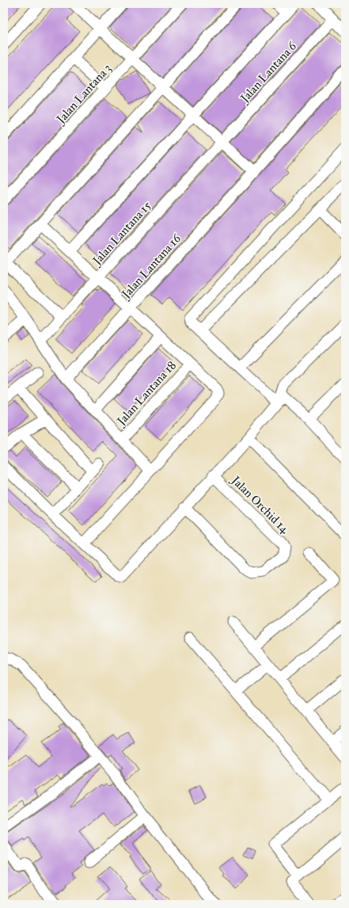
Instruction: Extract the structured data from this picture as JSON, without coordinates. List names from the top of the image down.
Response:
{
  "streets": {
    "street": [
      "Jalan Lantana 6",
      "Jalan Lantana 3",
      "Jalan Lantana 15",
      "Jalan Lantana 16",
      "Jalan Lantana 18",
      "Jalan Orchid 14"
    ]
  },
  "crossings": [
    ["Jalan Lantana 6", "Jalan Lantana 15"]
  ]
}
